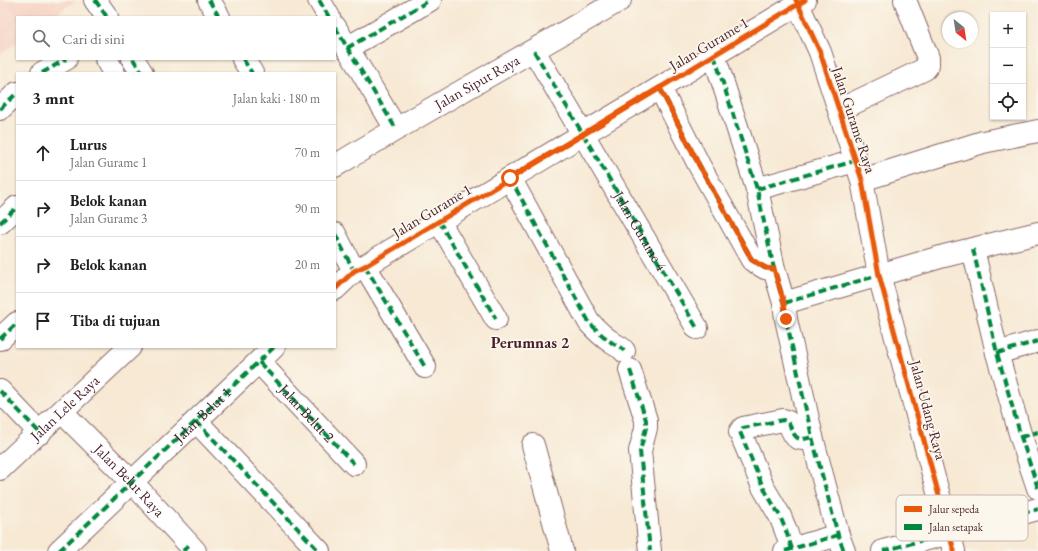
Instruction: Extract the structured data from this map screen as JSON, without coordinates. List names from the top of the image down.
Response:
{
  "streets": {
    "street": [
      "Jalan Gurame 1",
      "Jalan Siput Raya",
      "Jalan Gurame Raya",
      "Jalan Gurame 4",
      "Jalan Lele Raya",
      "Jalan Udang Raya",
      "Jalan Belut 2",
      "Jalan Belut 1",
      "Jalan Belut Raya"
    ]
  },
  "crossings": [
    ["Jalan Gurame 1", "Jalan Gurame Raya"],
    ["Jalan Gurame 1", "Jalan Gurame 4"],
    ["Jalan Siput Raya", "Jalan Gurame 4"],
    ["Jalan Gurame Raya", "Jalan Udang Raya"],
    ["Jalan Lele Raya", "Jalan Belut Raya"],
    ["Jalan Belut 2", "Jalan Belut 1"],
    ["Jalan Belut 1", "Jalan Belut Raya"]
  ],
  "districts": ["Perumnas 2"],
  "legend": ["Jalur sepeda", "Jalan setapak"],
  "north": "bottom right",
  "page": {
    "map_buttons": ["+", "−"],
    "search": "Cari di sini",
    "heading": ["3 mnt", "Jalan kaki · 180 m"],
    "list": [
      ["Lurus", "Jalan Gurame 1", "70 m"],
      ["Belok kanan", "Jalan Gurame 3", "90 m"],
      ["Belok kanan", "20 m"],
      "Tiba di tujuan"
    ]
  }
}
